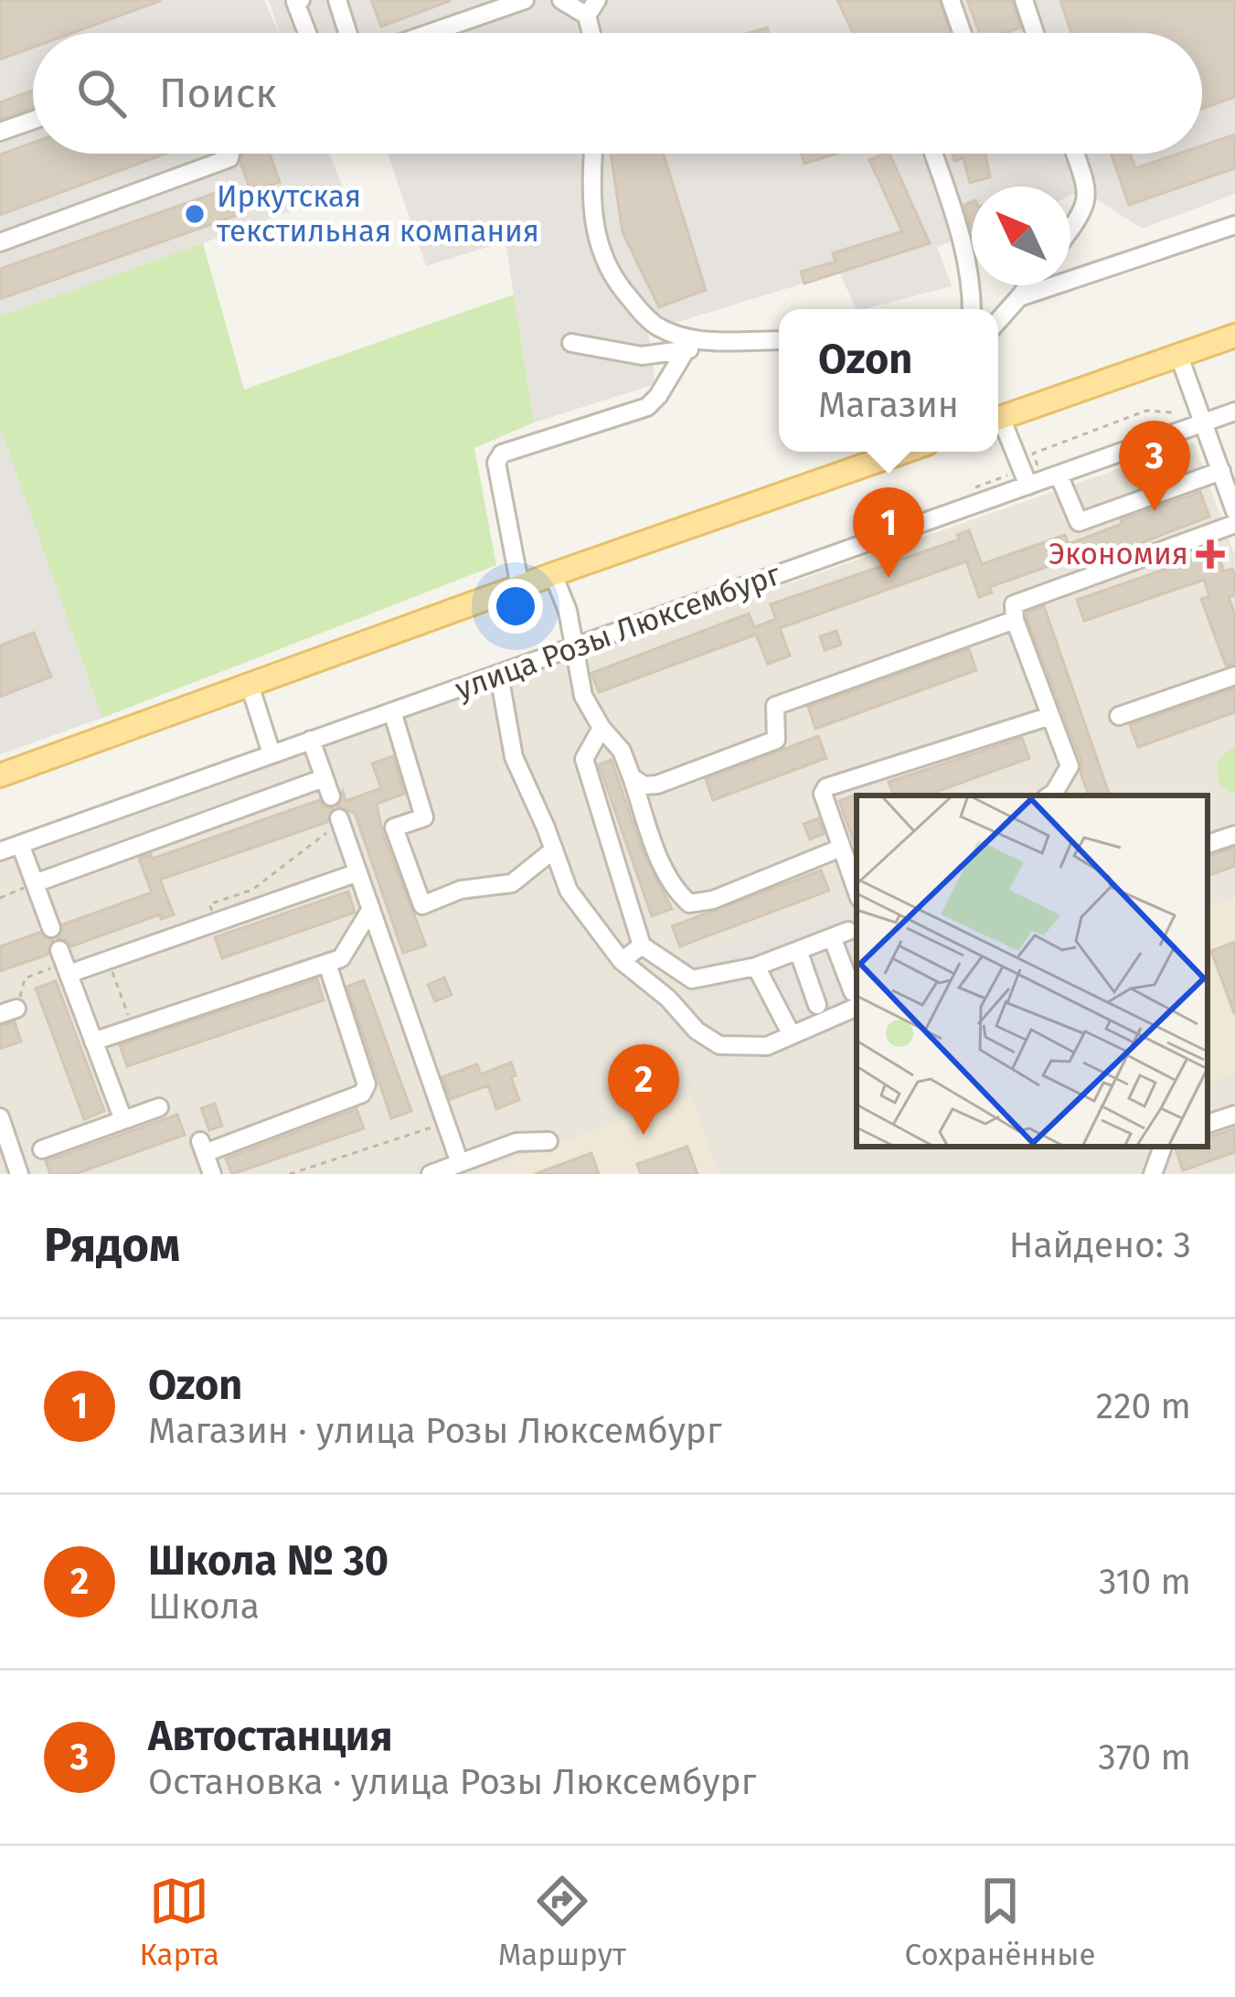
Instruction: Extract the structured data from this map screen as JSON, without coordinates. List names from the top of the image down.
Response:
{
  "streets": {
    "street": ["улица Розы Люксембург"]
  },
  "places": {
    "other": ["Иркутская текстильная компания"],
    "health": ["Экономия"]
  },
  "north": "top left",
  "page": {
    "search": "Поиск",
    "popup": ["Ozon", "Магазин"],
    "pins": ["3", "1", "2"],
    "heading": ["Рядом", "Найдено: 3"],
    "list": [
      {
        "mark": "1",
        "name": "Ozon",
        "note": "Магазин · улица Розы Люксембург",
        "value": "220 m"
      },
      {
        "mark": "2",
        "name": "Школа № 30",
        "note": "Школа",
        "value": "310 m"
      },
      {
        "mark": "3",
        "name": "Автостанция",
        "note": "Остановка · улица Розы Люксембург",
        "value": "370 m"
      }
    ],
    "nav": ["Карта", "Маршрут", "Сохранённые"]
  }
}
